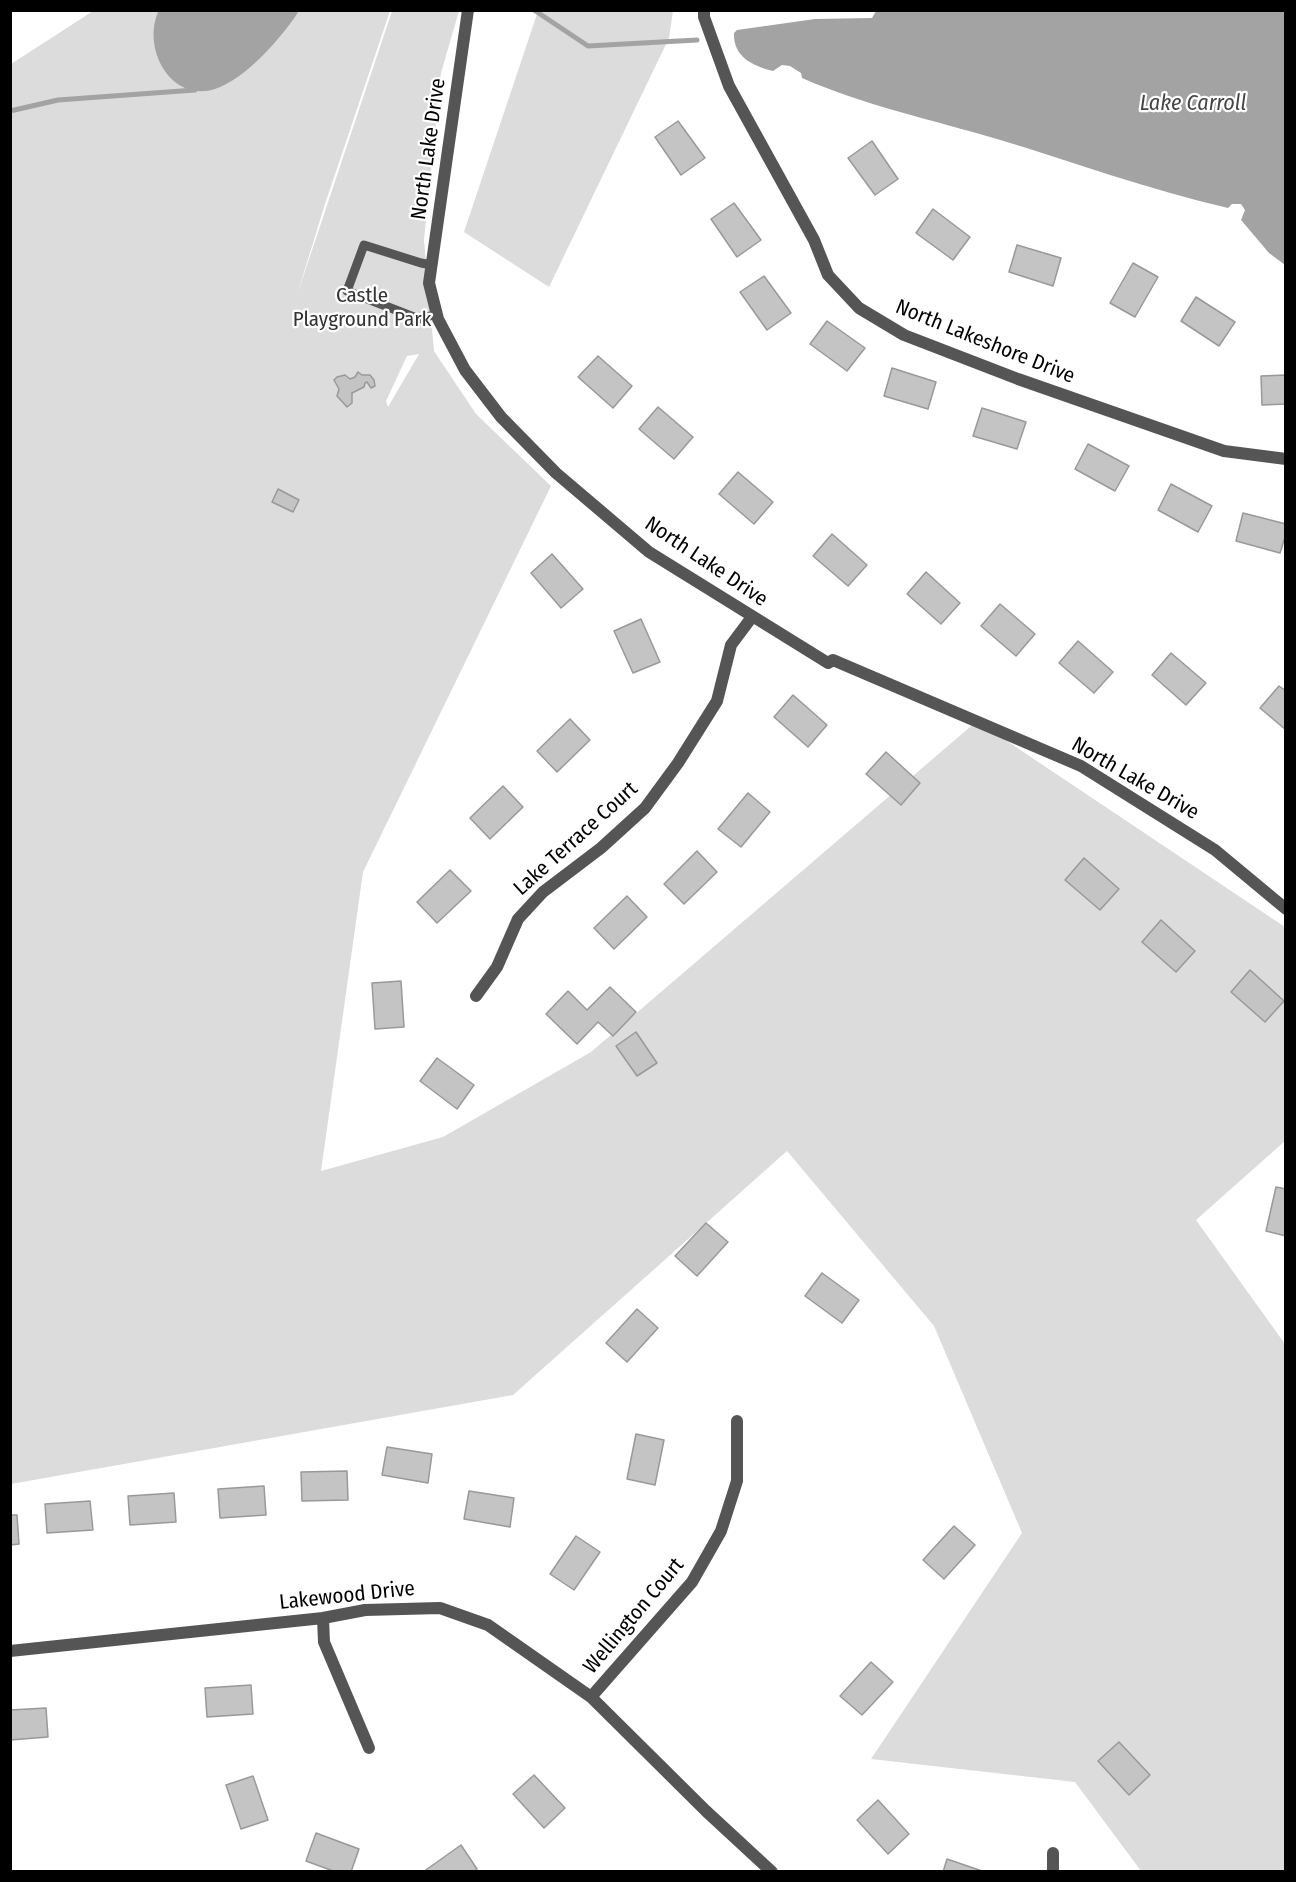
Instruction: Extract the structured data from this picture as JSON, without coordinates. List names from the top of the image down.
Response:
{
  "streets": {
    "street": [
      "North Lake Drive",
      "North Lakeshore Drive",
      "Lake Terrace Court",
      "Lakewood Drive",
      "Wellington Court"
    ]
  },
  "crossings": [
    ["North Lake Drive", "Lake Terrace Court"],
    ["Lakewood Drive", "Wellington Court"]
  ],
  "water": ["Lake Carroll"],
  "parks": ["Castle Playground Park"]
}
